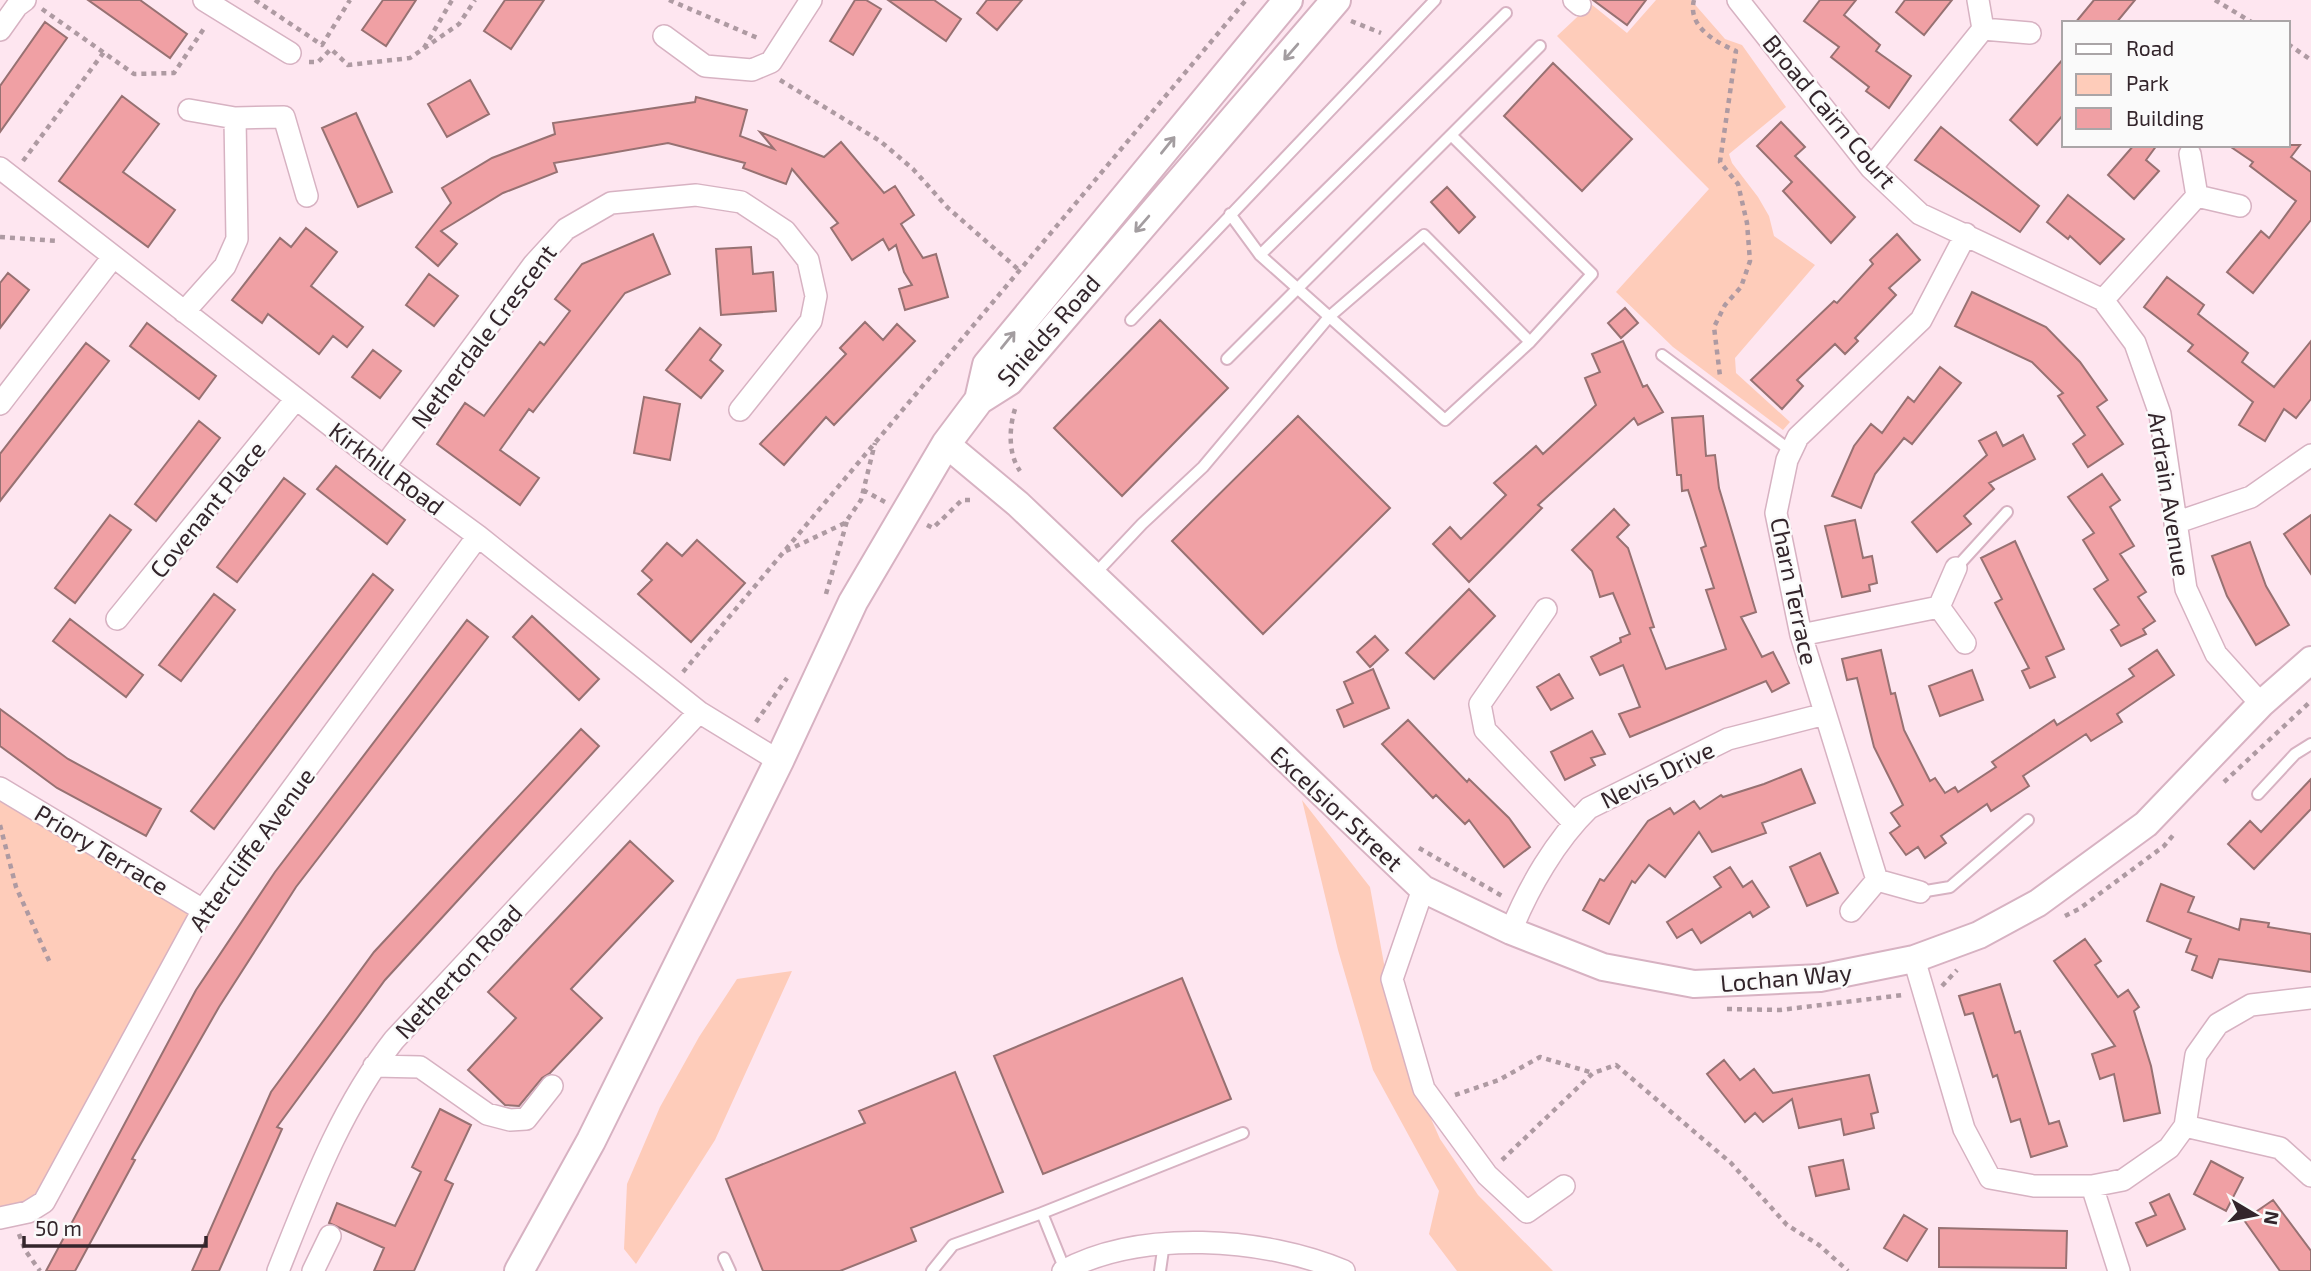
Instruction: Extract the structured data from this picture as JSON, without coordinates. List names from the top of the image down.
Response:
{
  "streets": {
    "main road": ["Shields Road"],
    "street": [
      "Broad Cairn Court",
      "Netherdale Crescent",
      "Kirkhill Road",
      "Ardrain Avenue",
      "Covenant Place",
      "Charn Terrace",
      "Nevis Drive",
      "Excelsior Street",
      "Priory Terrace",
      "Attercliffe Avenue",
      "Netherton Road",
      "Lochan Way"
    ]
  },
  "crossings": [
    ["Broad Cairn Court", "Ardrain Avenue"],
    ["Broad Cairn Court", "Charn Terrace"],
    ["Netherdale Crescent", "Kirkhill Road"],
    ["Kirkhill Road", "Covenant Place"],
    ["Kirkhill Road", "Attercliffe Avenue"],
    ["Kirkhill Road", "Netherton Road"],
    ["Ardrain Avenue", "Charn Terrace"],
    ["Ardrain Avenue", "Lochan Way"],
    ["Charn Terrace", "Nevis Drive"],
    ["Nevis Drive", "Lochan Way"],
    ["Excelsior Street", "Lochan Way"],
    ["Priory Terrace", "Attercliffe Avenue"]
  ],
  "legend": ["Road", "Park", "Building"],
  "scale_bar": "50 m",
  "north": "right"
}
